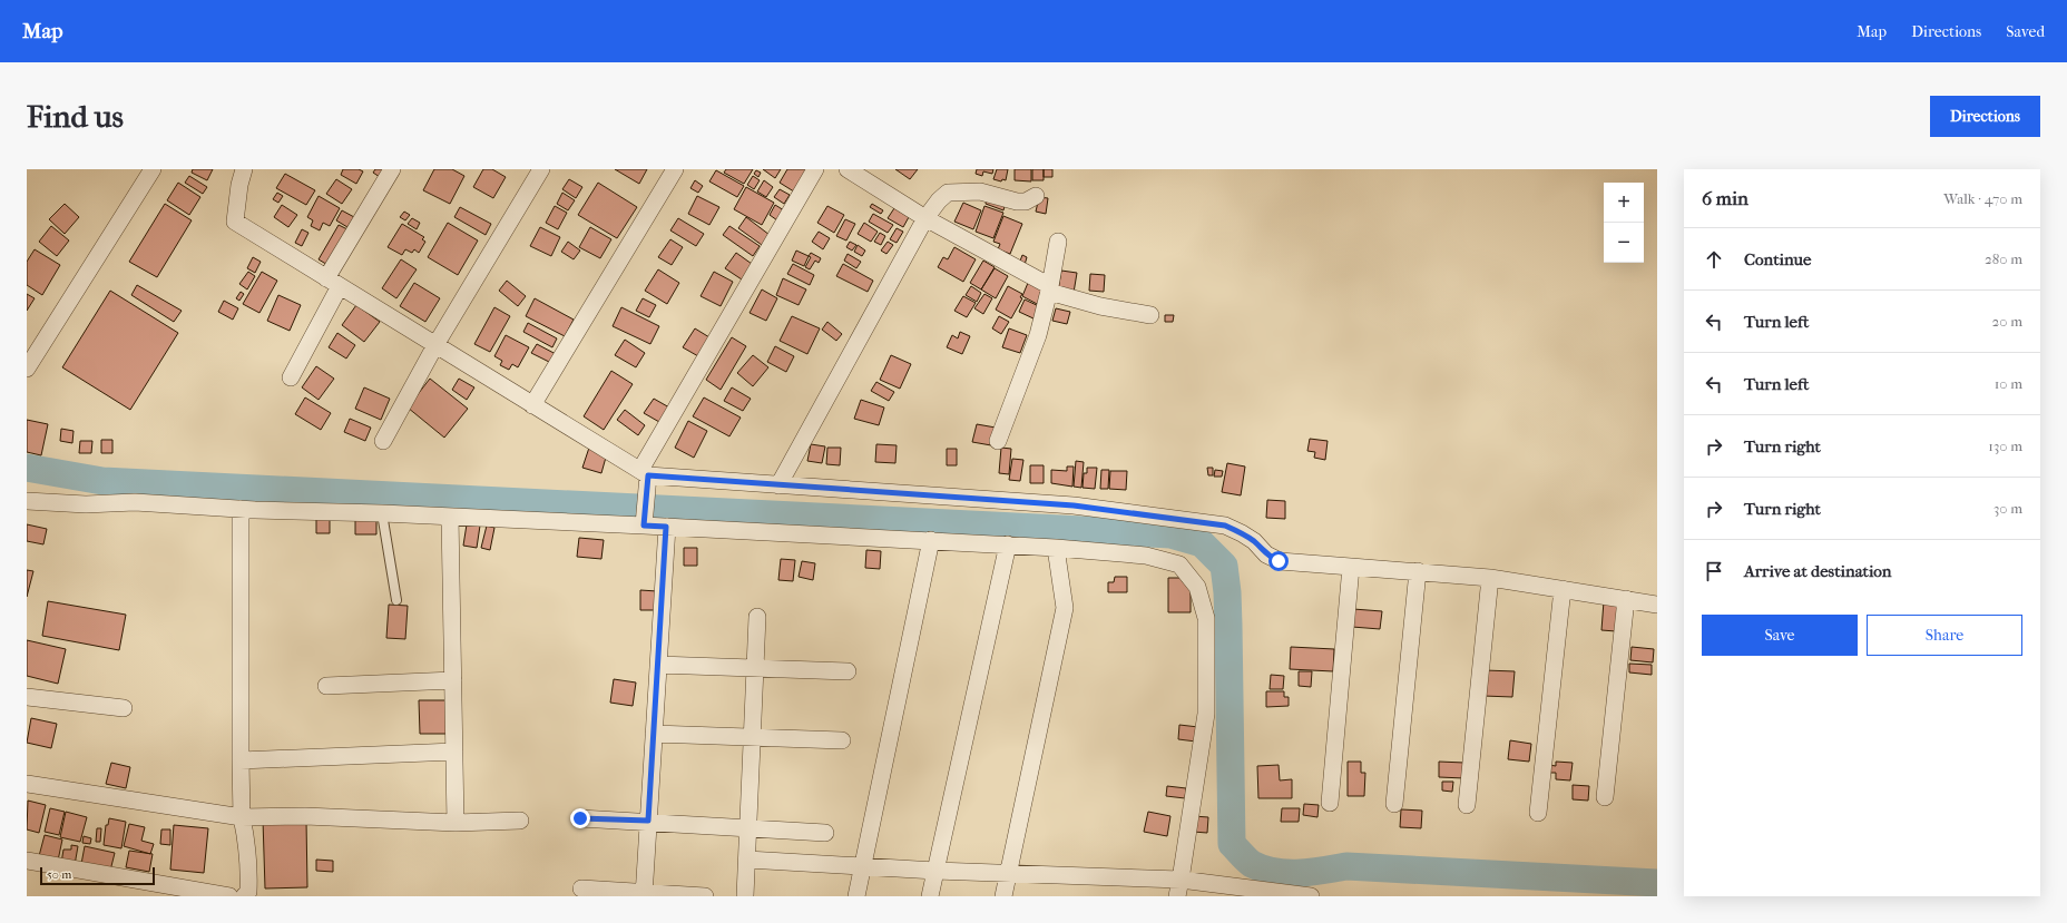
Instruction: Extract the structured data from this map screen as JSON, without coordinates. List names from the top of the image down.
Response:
{
  "scale_bar": "50 m",
  "page": {
    "header": "Map",
    "nav": ["Map", "Directions", "Saved"],
    "buttons": [
      "Directions",
      ["Save", "Share"]
    ],
    "title": "Find us",
    "heading": ["6 min", "Walk · 470 m"],
    "map_buttons": ["+", "−"],
    "list": [
      ["Continue", "280 m"],
      ["Turn left", "20 m"],
      ["Turn left", "10 m"],
      ["Turn right", "130 m"],
      ["Turn right", "30 m"],
      "Arrive at destination"
    ],
    "scale": "50 m"
  }
}
